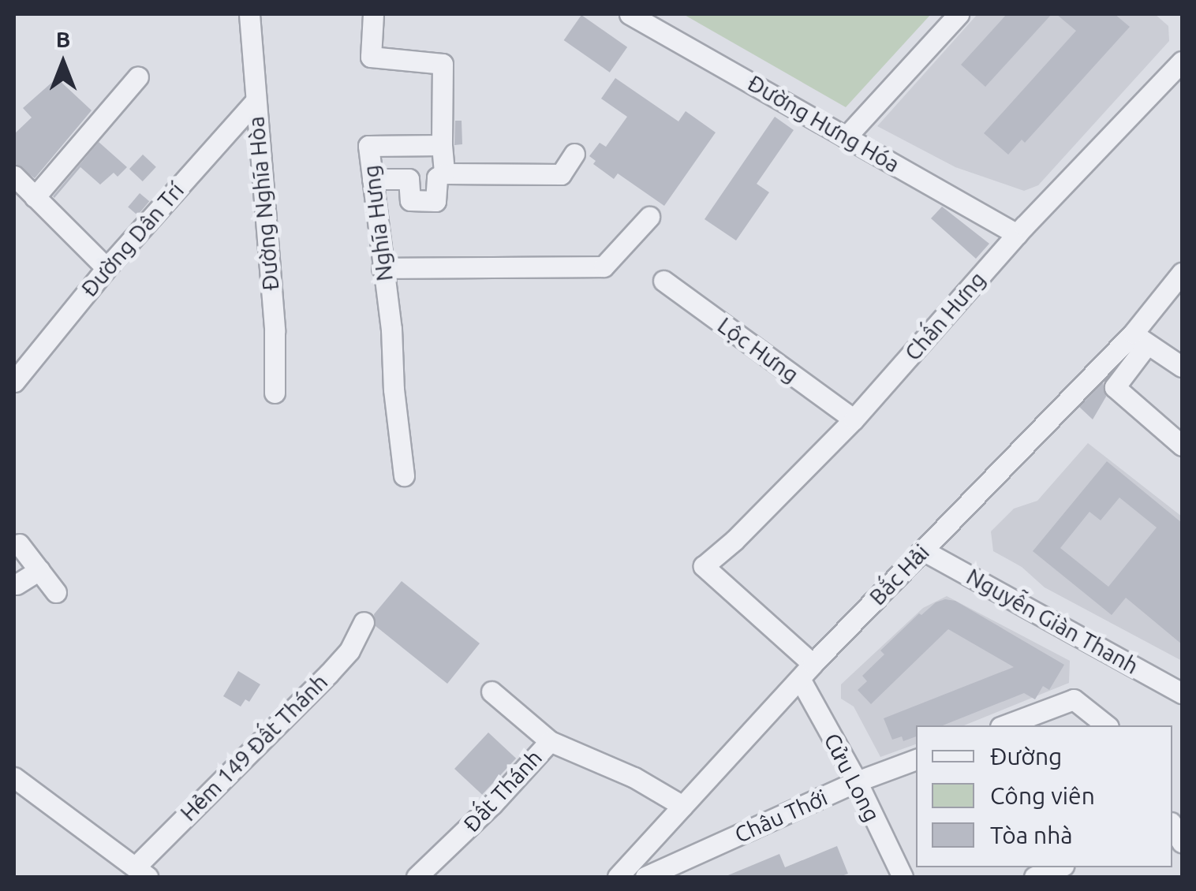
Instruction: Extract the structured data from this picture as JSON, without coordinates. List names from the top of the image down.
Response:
{
  "streets": {
    "street": [
      "Đường Hưng Hóa",
      "Đường Nghĩa Hòa",
      "Nghĩa Hưng",
      "Đường Dân Trí",
      "Chấn Hưng",
      "Lộc Hưng",
      "Bắc Hải",
      "Nguyễn Giàn Thanh",
      "Hẻm 149 Đất Thánh",
      "Cửu Long",
      "Đất Thánh",
      "Châu Thới"
    ]
  },
  "crossings": [
    ["Đường Hưng Hóa", "Chấn Hưng"],
    ["Đường Nghĩa Hòa", "Đường Dân Trí"],
    ["Chấn Hưng", "Lộc Hưng"],
    ["Chấn Hưng", "Cửu Long"],
    ["Bắc Hải", "Nguyễn Giàn Thanh"],
    ["Bắc Hải", "Cửu Long"],
    ["Bắc Hải", "Đất Thánh"],
    ["Cửu Long", "Châu Thới"]
  ],
  "legend": ["Đường", "Công viên", "Tòa nhà"],
  "north": "top"
}
